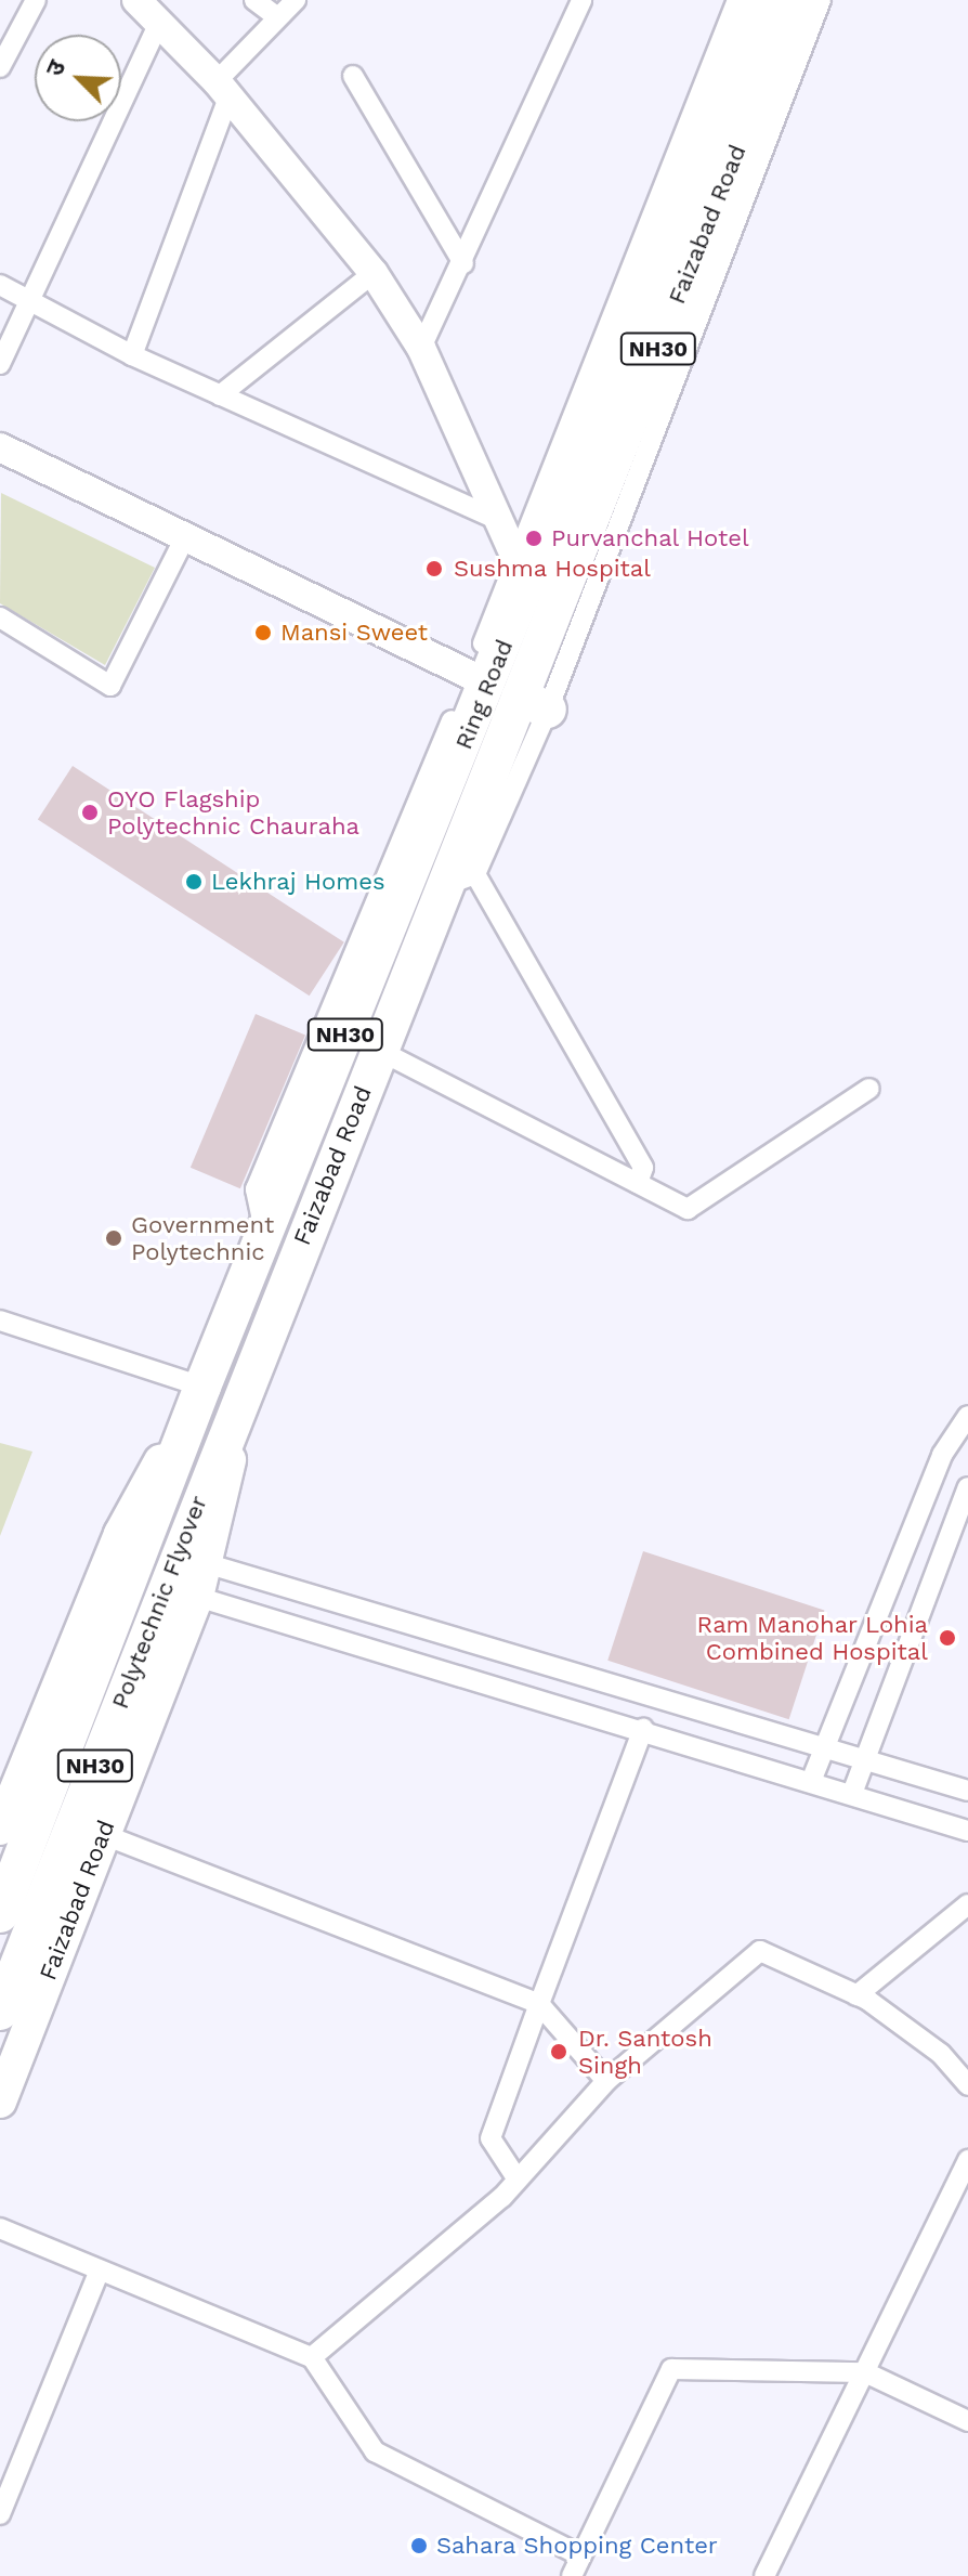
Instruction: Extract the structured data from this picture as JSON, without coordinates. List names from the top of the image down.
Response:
{
  "streets": {
    "highway": [
      "Faizabad Road",
      "NH30",
      "Ring Road",
      "Polytechnic Flyover"
    ]
  },
  "crossings": [
    ["Faizabad Road", "Ring Road"],
    ["Faizabad Road", "Polytechnic Flyover"],
    ["Ring Road", "Polytechnic Flyover"]
  ],
  "places": [
    "Purvanchal Hotel",
    "Sushma Hospital",
    "Mansi Sweet",
    "OYO Flagship Polytechnic Chauraha",
    "Lekhraj Homes",
    "Government Polytechnic",
    "Ram Manohar Lohia Combined Hospital",
    "Dr. Santosh Singh",
    "Sahara Shopping Center"
  ],
  "north": "top left"
}
